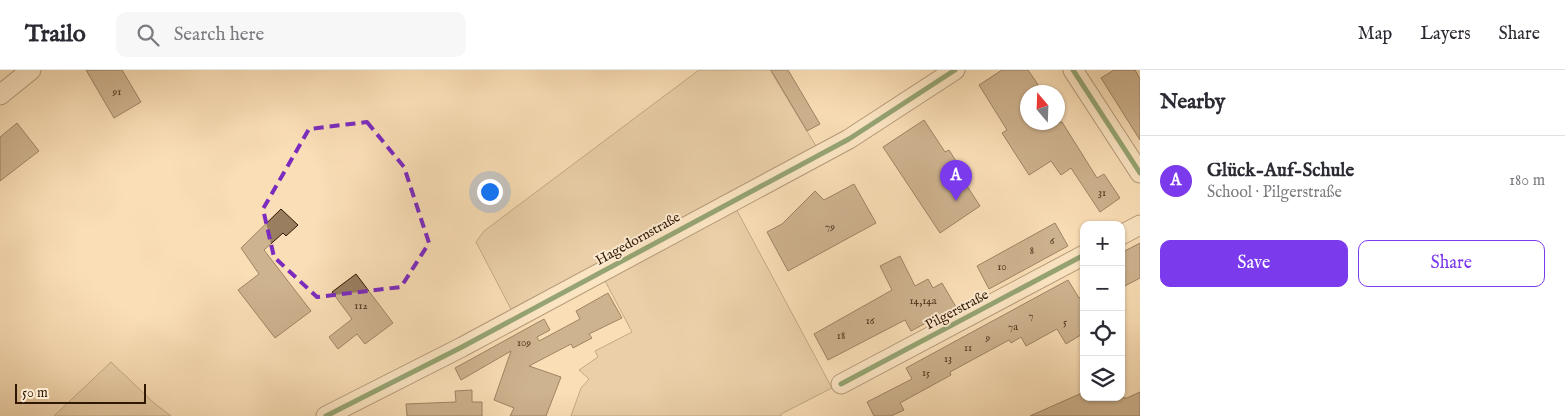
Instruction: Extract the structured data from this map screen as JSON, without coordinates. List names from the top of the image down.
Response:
{
  "streets": {
    "street": ["Hagedornstraße", "Pilgerstraße"]
  },
  "house_numbers": [
    "91",
    "31",
    "79",
    "6",
    "8",
    "10",
    "14,14a",
    "112",
    "7",
    "16",
    "5",
    "7a",
    "18",
    "9",
    "109",
    "11",
    "13",
    "15"
  ],
  "scale_bar": "50 m",
  "north": "top",
  "page": {
    "header": "Trailo",
    "search": "Search here",
    "nav": ["Map", "Layers", "Share"],
    "heading": "Nearby",
    "list": [
      {
        "mark": "A",
        "name": "Glück-Auf-Schule",
        "note": "School · Pilgerstraße",
        "value": "180 m"
      }
    ],
    "pins": "A",
    "map_buttons": ["+", "−"],
    "buttons": ["Save", "Share"],
    "scale": "50 m"
  }
}
